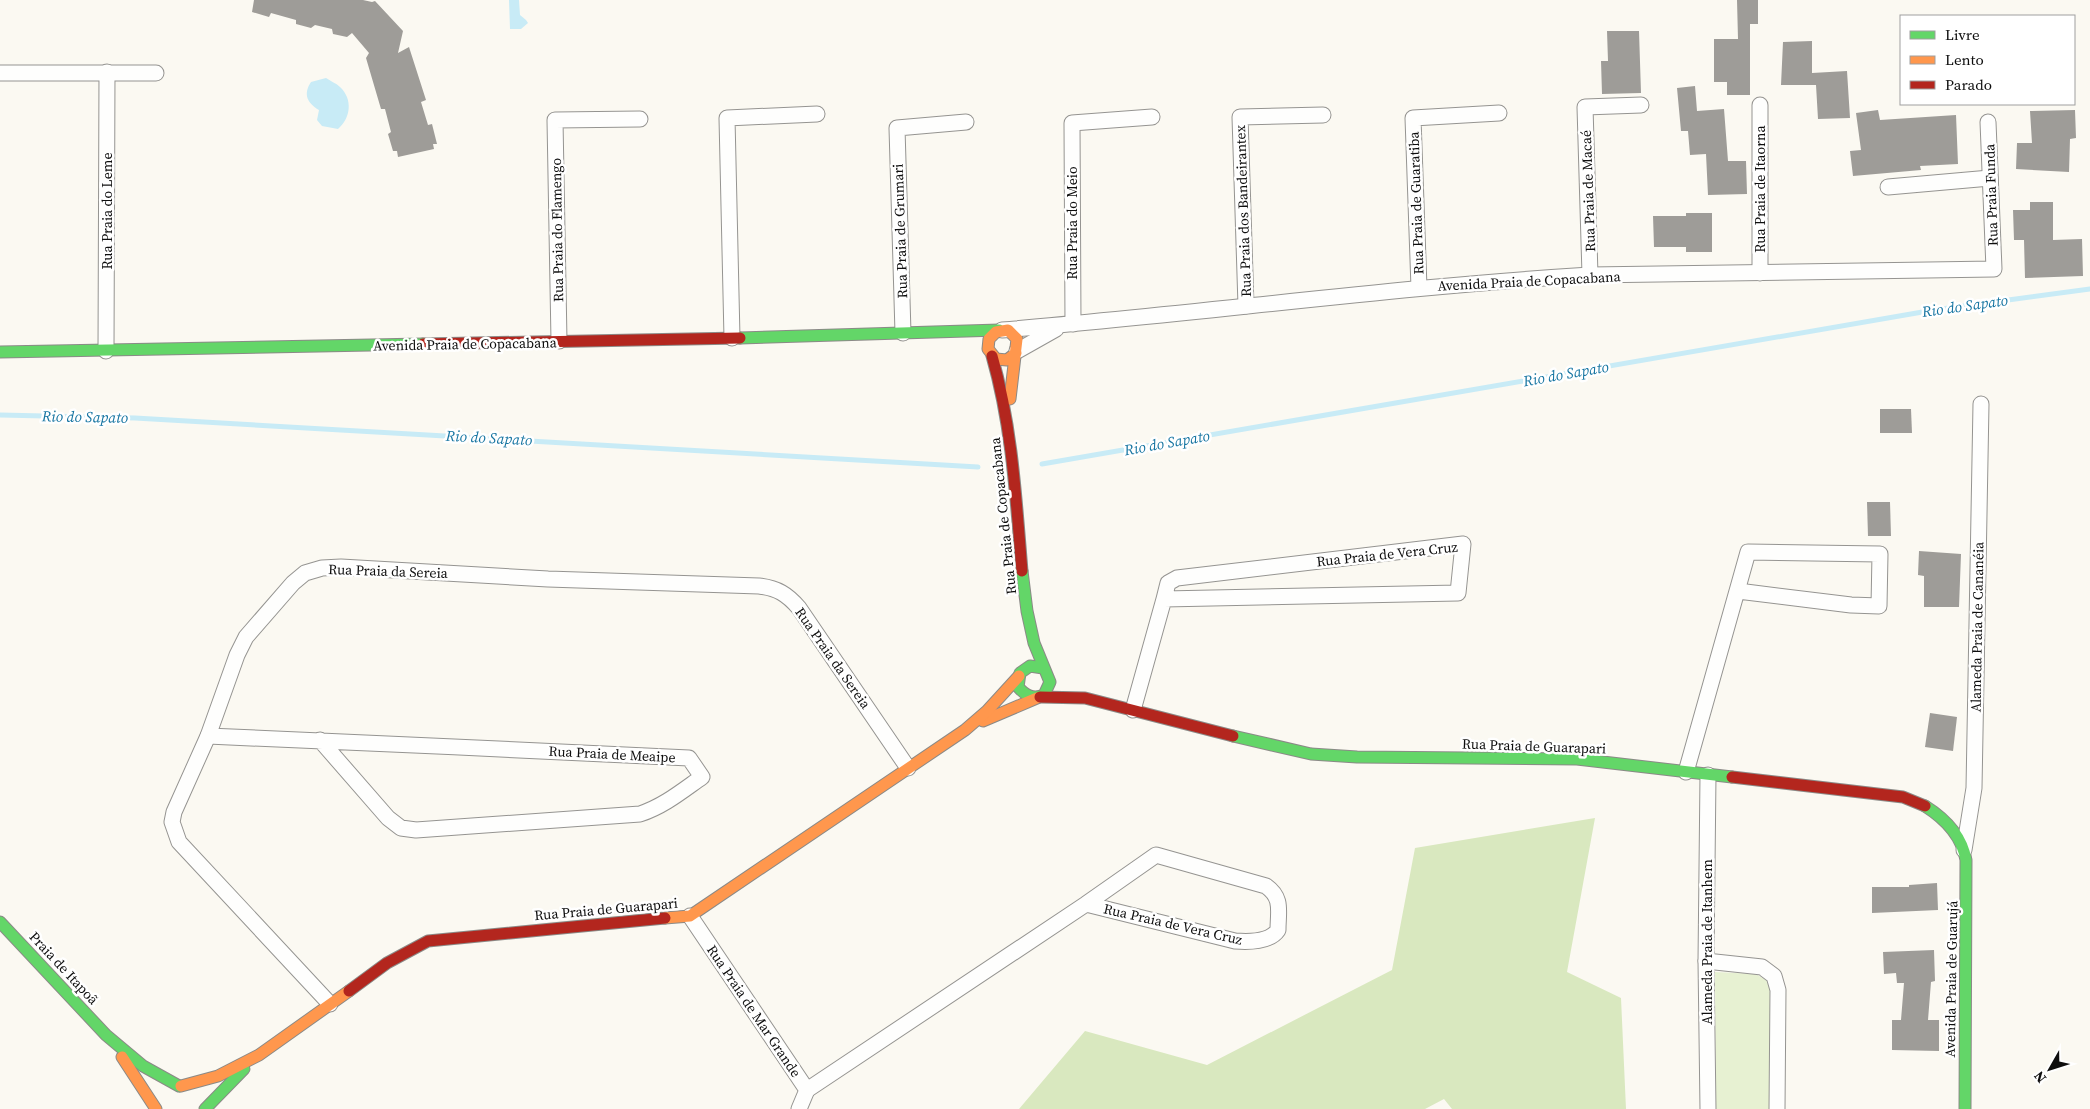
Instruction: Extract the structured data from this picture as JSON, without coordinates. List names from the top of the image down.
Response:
{
  "streets": {
    "street": [
      "Rua Praia de Itaorna",
      "Rua Praia de Macaé",
      "Rua Praia Funda",
      "Rua Praia de Guaratiba",
      "Rua Praia do Leme",
      "Rua Praia dos Bandeirantex",
      "Rua Praia do Meio",
      "Rua Praia do Flamengo",
      "Rua Praia de Grumari",
      "Avenida Praia de Copacabana",
      "Rua Praia de Copacabana",
      "Rua Praia de Vera Cruz",
      "Rua Praia da Sereia",
      "Alameda Praia de Cananéia",
      "Rua Praia de Guarapari",
      "Rua Praia de Meaipe",
      "Alameda Praia de Itanhem",
      "Praia de Itapoã",
      "Avenida Praia de Guarujá",
      "Rua Praia de Mar Grande"
    ]
  },
  "crossings": [
    ["Rua Praia de Itaorna", "Avenida Praia de Copacabana"],
    ["Rua Praia de Macaé", "Avenida Praia de Copacabana"],
    ["Rua Praia Funda", "Avenida Praia de Copacabana"],
    ["Rua Praia de Guaratiba", "Avenida Praia de Copacabana"],
    ["Rua Praia do Leme", "Avenida Praia de Copacabana"],
    ["Rua Praia dos Bandeirantex", "Avenida Praia de Copacabana"],
    ["Rua Praia do Meio", "Avenida Praia de Copacabana"],
    ["Rua Praia do Flamengo", "Avenida Praia de Copacabana"],
    ["Rua Praia de Grumari", "Avenida Praia de Copacabana"],
    ["Avenida Praia de Copacabana", "Rua Praia de Copacabana"],
    ["Rua Praia de Copacabana", "Rua Praia de Guarapari"],
    ["Rua Praia de Vera Cruz", "Rua Praia de Guarapari"],
    ["Rua Praia de Vera Cruz", "Rua Praia de Mar Grande"],
    ["Rua Praia da Sereia", "Rua Praia de Guarapari"],
    ["Rua Praia da Sereia", "Rua Praia de Meaipe"],
    ["Alameda Praia de Cananéia", "Rua Praia de Guarapari"],
    ["Alameda Praia de Cananéia", "Avenida Praia de Guarujá"],
    ["Rua Praia de Guarapari", "Alameda Praia de Itanhem"],
    ["Rua Praia de Guarapari", "Praia de Itapoã"],
    ["Rua Praia de Guarapari", "Avenida Praia de Guarujá"],
    ["Rua Praia de Guarapari", "Rua Praia de Mar Grande"]
  ],
  "water": ["Rio do Sapato"],
  "legend": ["Livre", "Lento", "Parado"],
  "north": "bottom left"
}
